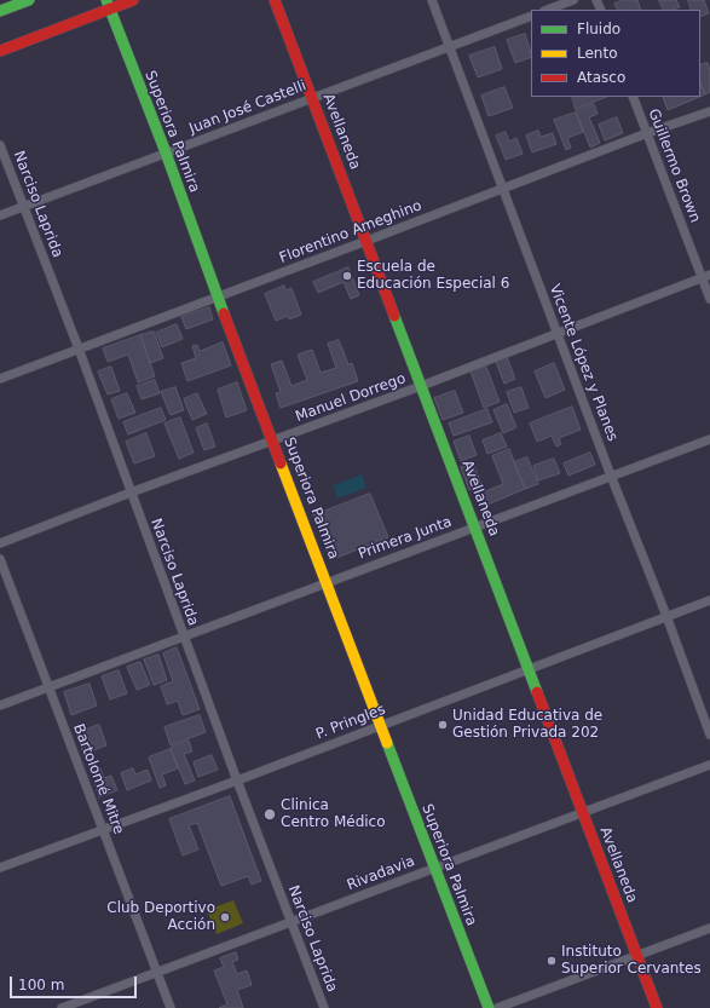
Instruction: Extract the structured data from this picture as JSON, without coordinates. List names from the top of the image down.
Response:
{
  "streets": {
    "street": [
      "Juan José Castelli",
      "Superiora Palmira",
      "Avellaneda",
      "Guillermo Brown",
      "Narciso Laprida",
      "Florentino Ameghino",
      "Vicente López y Planes",
      "Manuel Dorrego",
      "Primera Junta",
      "P. Pringles",
      "Bartolomé Mitre",
      "Rivadavia"
    ]
  },
  "crossings": [
    ["Juan José Castelli", "Superiora Palmira"],
    ["Juan José Castelli", "Avellaneda"],
    ["Juan José Castelli", "Narciso Laprida"],
    ["Juan José Castelli", "Vicente López y Planes"],
    ["Superiora Palmira", "Florentino Ameghino"],
    ["Superiora Palmira", "Manuel Dorrego"],
    ["Superiora Palmira", "Primera Junta"],
    ["Superiora Palmira", "P. Pringles"],
    ["Superiora Palmira", "Rivadavia"],
    ["Avellaneda", "Florentino Ameghino"],
    ["Avellaneda", "Manuel Dorrego"],
    ["Avellaneda", "Primera Junta"],
    ["Avellaneda", "P. Pringles"],
    ["Avellaneda", "Rivadavia"],
    ["Guillermo Brown", "Florentino Ameghino"],
    ["Guillermo Brown", "Manuel Dorrego"],
    ["Narciso Laprida", "Florentino Ameghino"],
    ["Narciso Laprida", "Manuel Dorrego"],
    ["Narciso Laprida", "Primera Junta"],
    ["Narciso Laprida", "P. Pringles"],
    ["Narciso Laprida", "Rivadavia"],
    ["Florentino Ameghino", "Vicente López y Planes"],
    ["Vicente López y Planes", "Manuel Dorrego"],
    ["Vicente López y Planes", "Primera Junta"],
    ["Vicente López y Planes", "P. Pringles"],
    ["Primera Junta", "Bartolomé Mitre"],
    ["P. Pringles", "Bartolomé Mitre"],
    ["Bartolomé Mitre", "Rivadavia"]
  ],
  "places": [
    "Escuela de Educación Especial 6",
    "Unidad Educativa de Gestión Privada 202",
    "Clinica Centro Médico",
    "Club Deportivo Acción",
    "Instituto Superior Cervantes"
  ],
  "legend": ["Fluido", "Lento", "Atasco"],
  "scale_bar": "100 m"
}
